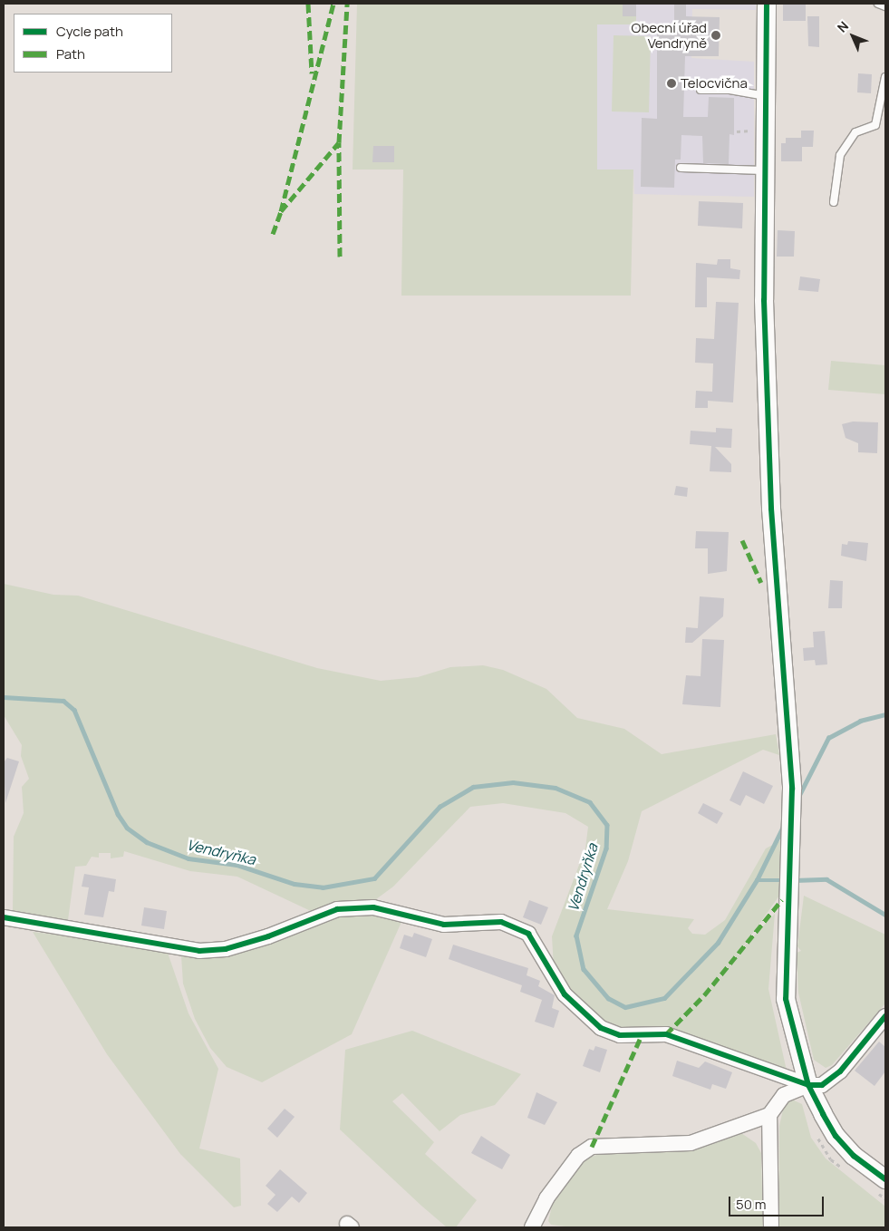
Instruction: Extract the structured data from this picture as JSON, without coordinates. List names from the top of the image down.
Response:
{
  "water": ["Vendryňka"],
  "places": ["Obecní úřad Vendryně", "Telocvična"],
  "legend": ["Cycle path", "Path"],
  "scale_bar": "50 m",
  "north": "top left"
}
